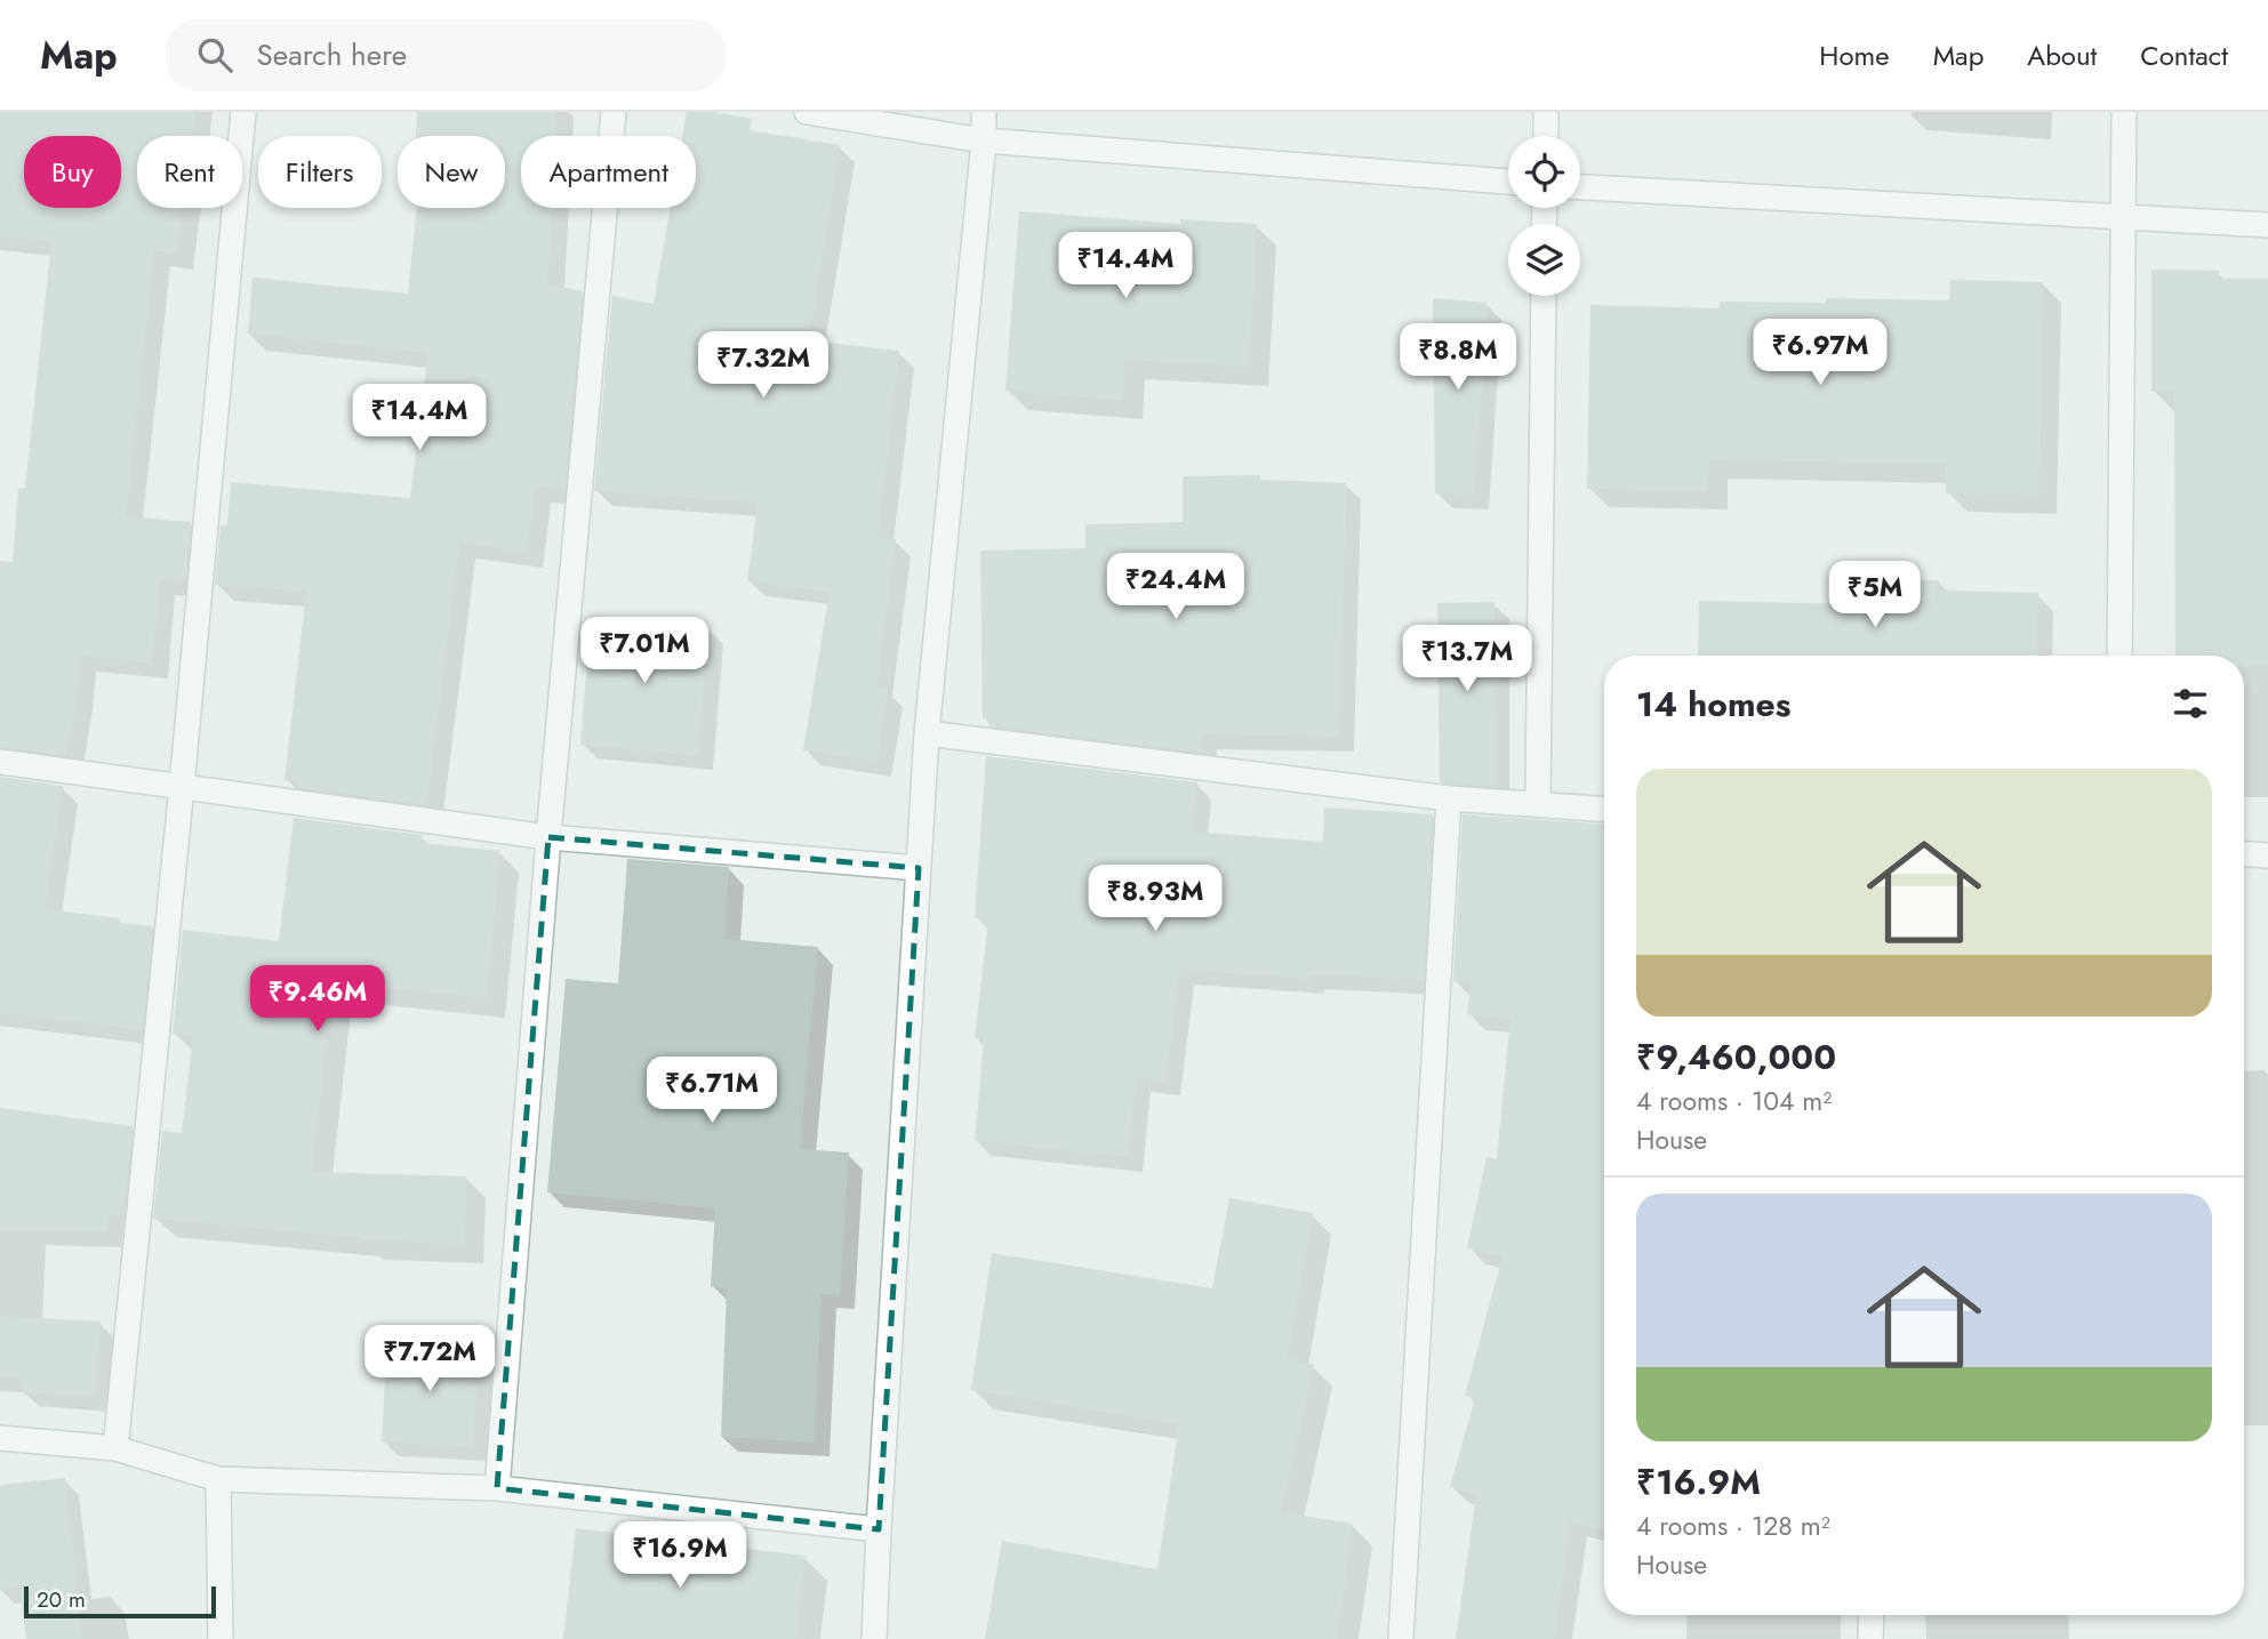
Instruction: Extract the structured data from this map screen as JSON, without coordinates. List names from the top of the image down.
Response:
{
  "scale_bar": "20 m",
  "page": {
    "header": "Map",
    "search": "Search here",
    "nav": [
      "Home",
      "Map",
      "About",
      "Contact"
    ],
    "chip": [
      "Buy",
      "Rent",
      "Filters",
      "New",
      "Apartment"
    ],
    "price": [
      "₹14.4M",
      "₹6.97M",
      "₹8.8M",
      "₹7.32M",
      "₹14.4M",
      "₹24.4M",
      "₹5M",
      "₹7.01M",
      "₹13.7M",
      "₹8.93M",
      "₹9.46M",
      "₹6.71M",
      "₹7.72M",
      "₹16.9M"
    ],
    "heading": "14 homes",
    "list": [
      {
        "name": "₹9,460,000",
        "note": "4 rooms · 104 m² · House"
      },
      {
        "name": "₹16.9M",
        "note": "4 rooms · 128 m² · House"
      }
    ],
    "scale": "20 m"
  }
}
